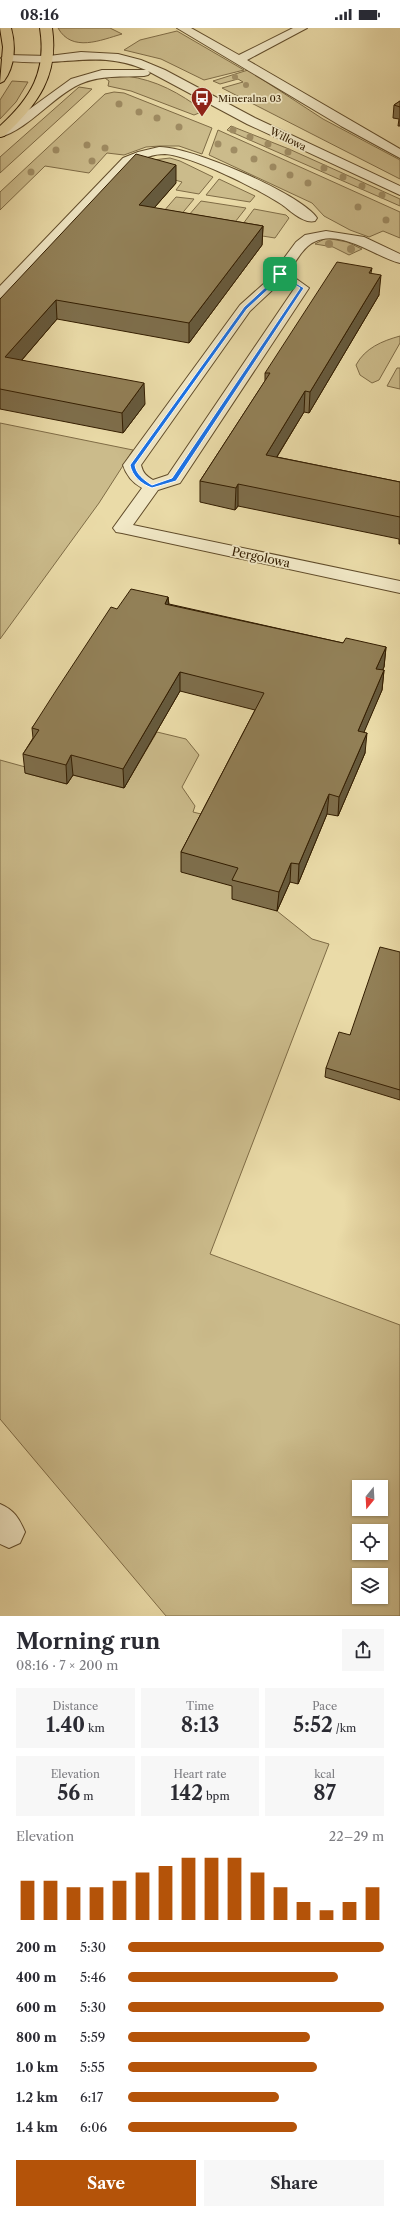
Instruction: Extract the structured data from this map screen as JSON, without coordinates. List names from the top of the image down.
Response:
{
  "streets": {
    "street": ["Willowa", "Pergolowa"]
  },
  "places": {
    "bus stop": ["Mineralna 03"]
  },
  "north": "bottom",
  "page": {
    "status": "08:16",
    "heading": ["Morning run", "08:16 · 7 × 200 m"],
    "stats": [
      ["Distance", "1.40 km"],
      ["Time", "8:13"],
      ["Pace", "5:52 /km"],
      ["Elevation", "56 m"],
      ["Heart rate", "142 bpm"],
      ["kcal", "87"]
    ],
    "chart": ["Elevation", "22–29 m"],
    "list": [
      {
        "name": "200 m",
        "note": "5:30"
      },
      {
        "name": "400 m",
        "note": "5:46"
      },
      {
        "name": "600 m",
        "note": "5:30"
      },
      {
        "name": "800 m",
        "note": "5:59"
      },
      {
        "name": "1.0 km",
        "note": "5:55"
      },
      {
        "name": "1.2 km",
        "note": "6:17"
      },
      {
        "name": "1.4 km",
        "note": "6:06"
      }
    ],
    "buttons": ["Save", "Share"]
  }
}
